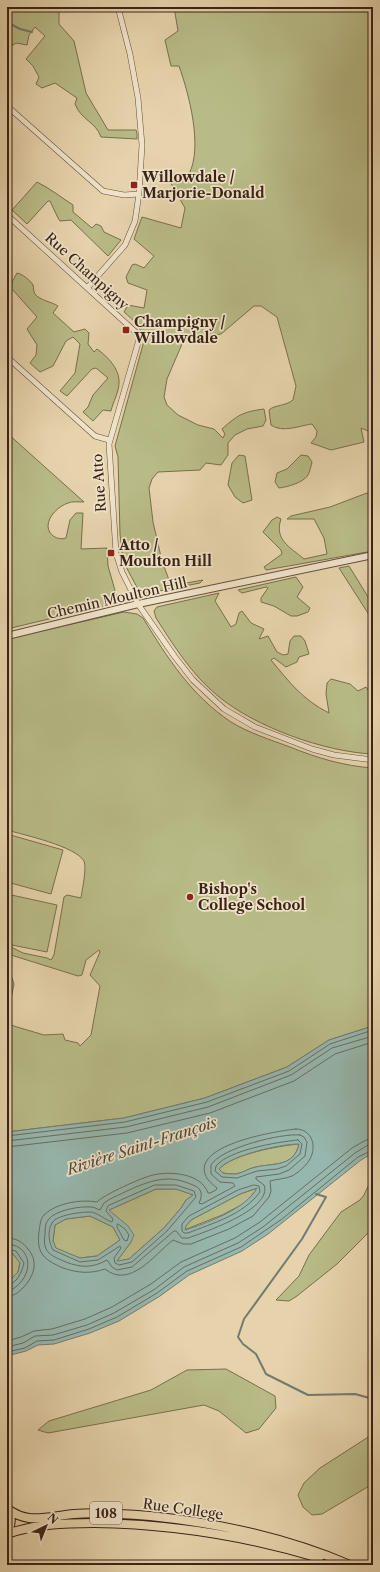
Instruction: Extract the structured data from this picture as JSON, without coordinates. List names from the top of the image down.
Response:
{
  "streets": {
    "main road": ["Rue College", "108"],
    "street": ["Rue Champigny", "Rue Atto", "Chemin Moulton Hill"]
  },
  "crossings": [
    ["Rue Champigny", "Rue Atto"],
    ["Rue Atto", "Chemin Moulton Hill"]
  ],
  "water": ["Rivière Saint-François"],
  "places": {
    "transit": ["Willowdale / Marjorie-Donald", "Champigny / Willowdale", "Atto / Moulton Hill"],
    "other": ["Bishop's College School"]
  },
  "north": "top right"
}
